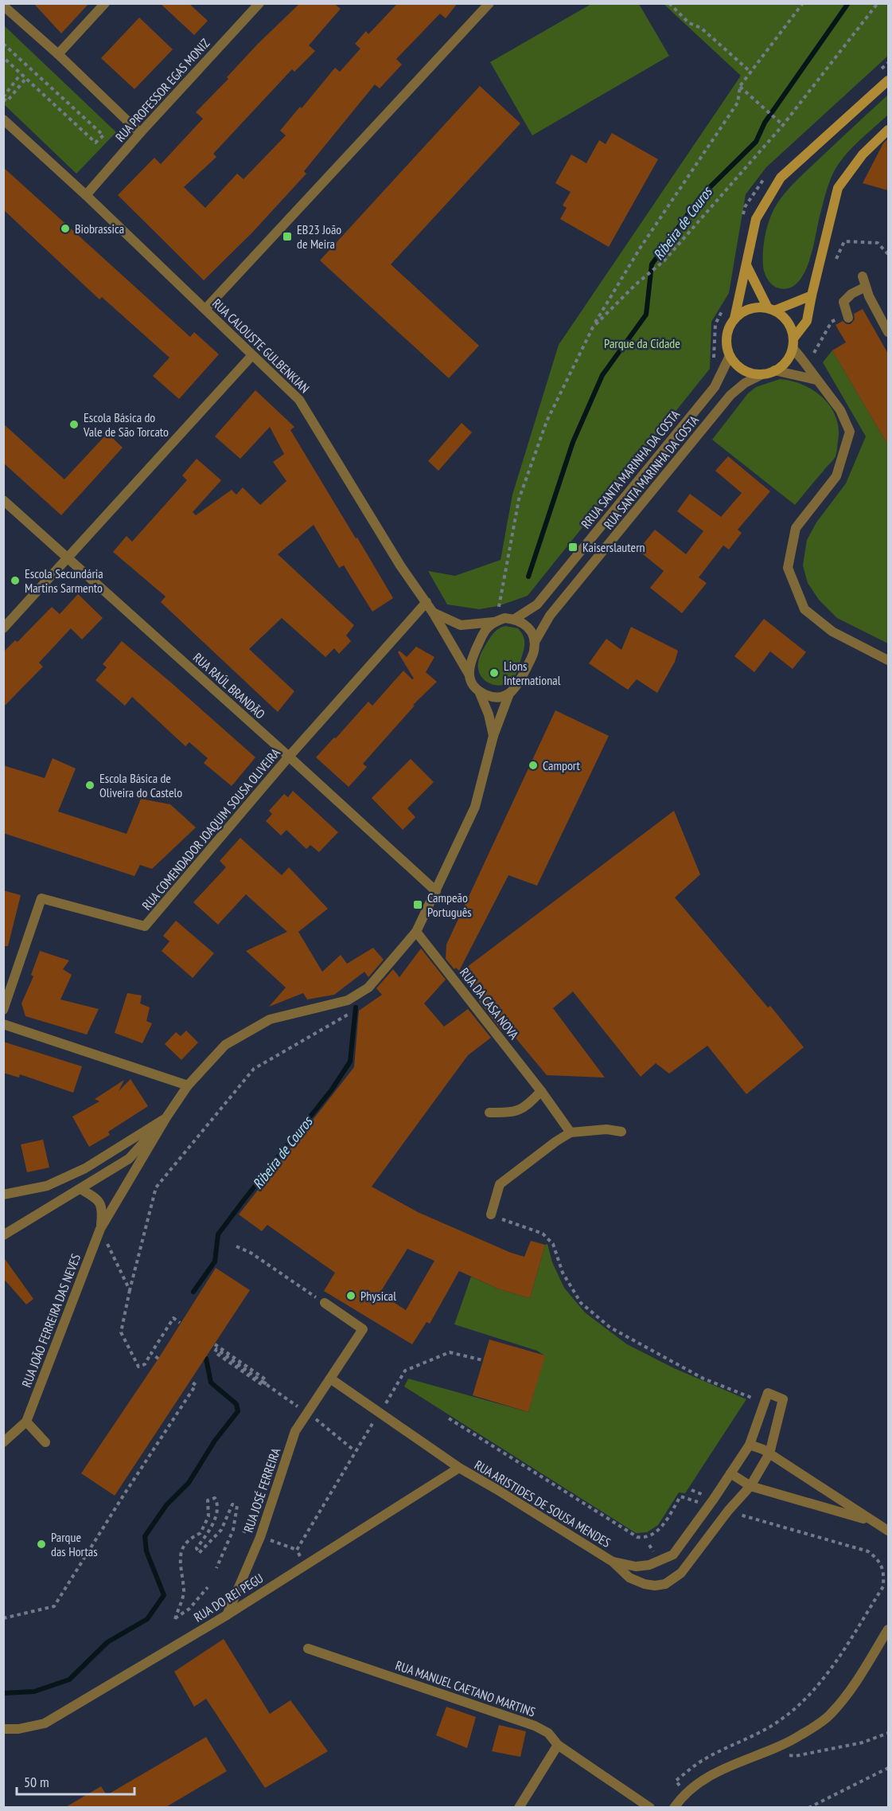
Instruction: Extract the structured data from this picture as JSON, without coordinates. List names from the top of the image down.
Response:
{
  "streets": {
    "street": [
      "RUA PROFESSOR EGAS MONIZ",
      "RUA CALOUSTE GULBENKIAN",
      "RRUA SANTA MARINHA DA COSTA",
      "RUA SANTA MARINHA DA COSTA",
      "RUA RAÚL BRANDÃO",
      "RUA COMENDADOR JOAQUIM SOUSA OLIVEIRA",
      "RUA DA CASA NOVA",
      "RUA JOÃO FERREIRA DAS NEVES",
      "RUA JOSÉ FERREIRA",
      "RUA ARISTIDES DE SOUSA MENDES",
      "RUA DO REI PEGU",
      "RUA MANUEL CAETANO MARTINS"
    ]
  },
  "crossings": [
    ["RUA PROFESSOR EGAS MONIZ", "RUA CALOUSTE GULBENKIAN"],
    ["RUA CALOUSTE GULBENKIAN", "RRUA SANTA MARINHA DA COSTA"],
    ["RUA CALOUSTE GULBENKIAN", "RUA SANTA MARINHA DA COSTA"],
    ["RUA CALOUSTE GULBENKIAN", "RUA COMENDADOR JOAQUIM SOUSA OLIVEIRA"],
    ["RRUA SANTA MARINHA DA COSTA", "RUA SANTA MARINHA DA COSTA"],
    ["RUA RAÚL BRANDÃO", "RUA COMENDADOR JOAQUIM SOUSA OLIVEIRA"],
    ["RUA JOSÉ FERREIRA", "RUA ARISTIDES DE SOUSA MENDES"],
    ["RUA JOSÉ FERREIRA", "RUA DO REI PEGU"],
    ["RUA ARISTIDES DE SOUSA MENDES", "RUA DO REI PEGU"]
  ],
  "water": ["Ribeira de Couros"],
  "parks": ["Parque da Cidade"],
  "places": {
    "other": [
      "Biobrassica",
      "Escola Básica do Vale de São Torcato",
      "Escola Secundária Martins Sarmento",
      "Lions International",
      "Camport",
      "Escola Básica de Oliveira do Castelo",
      "Physical",
      "Parque das Hortas"
    ],
    "transit": ["EB23 João de Meira", "Kaiserslautern", "Campeão Português"]
  },
  "scale_bar": "50 m"
}
